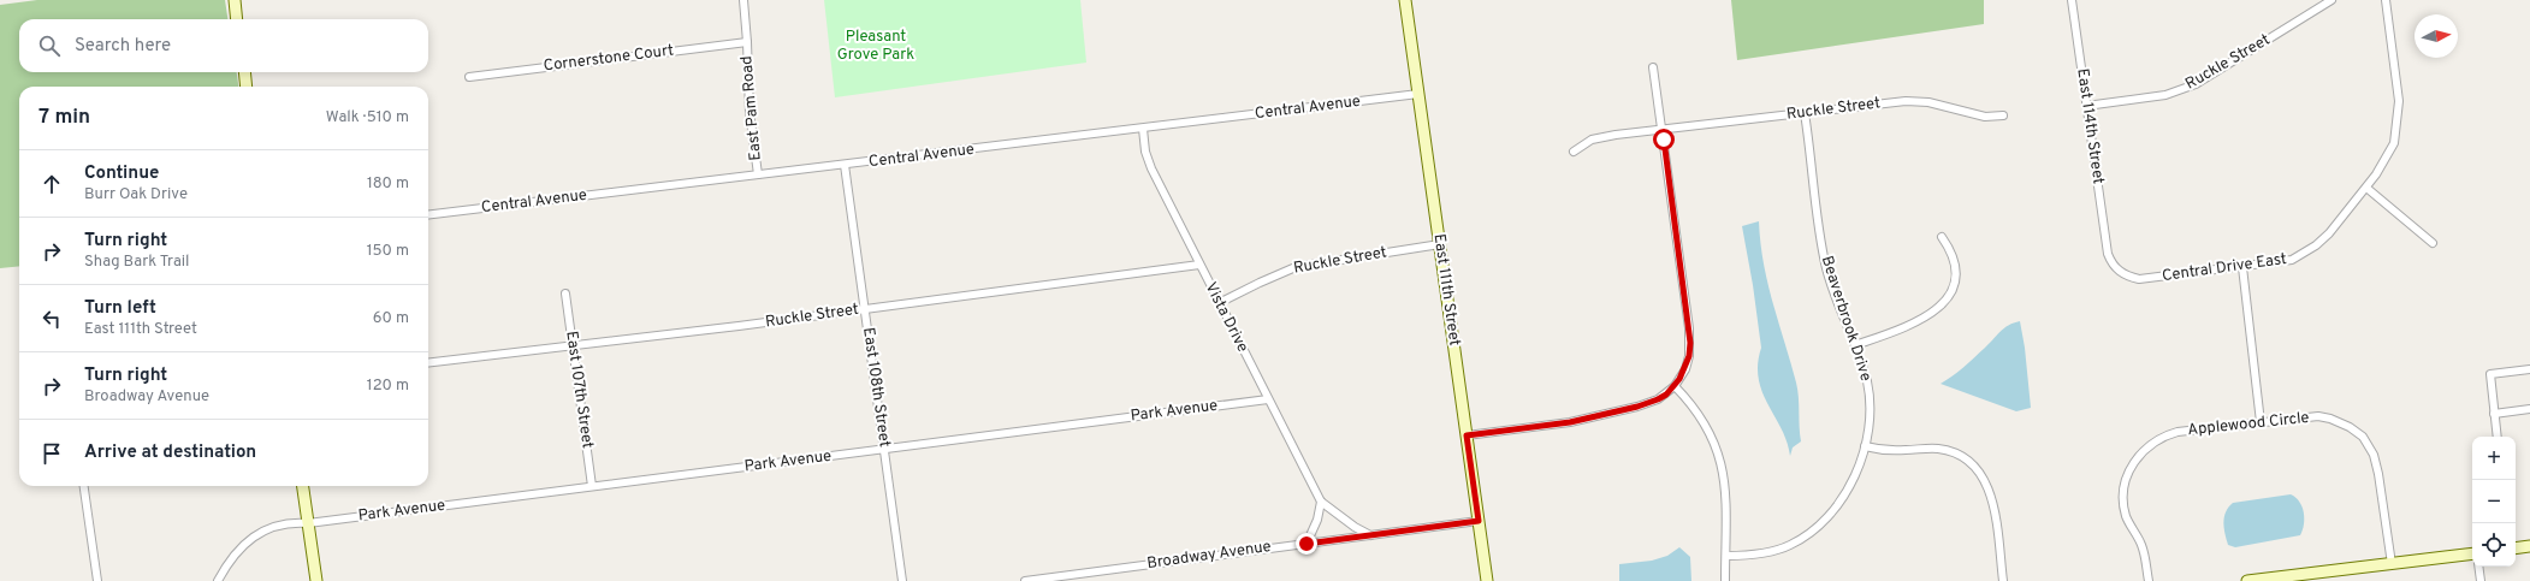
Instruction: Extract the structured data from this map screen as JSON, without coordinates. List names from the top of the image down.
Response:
{
  "streets": {
    "main road": ["East 111th Street"],
    "street": [
      "Cornerstone Court",
      "Ruckle Street",
      "East Pam Road",
      "Central Avenue",
      "East 114th Street",
      "Central Drive East",
      "Vista Drive",
      "Beaverbrook Drive",
      "East 108th Street",
      "East 107th Street",
      "Park Avenue",
      "Applewood Circle",
      "Broadway Avenue"
    ]
  },
  "crossings": [
    ["Cornerstone Court", "East Pam Road"],
    ["Ruckle Street", "East 114th Street"],
    ["Ruckle Street", "East 111th Street"],
    ["Ruckle Street", "Vista Drive"],
    ["Ruckle Street", "Beaverbrook Drive"],
    ["Ruckle Street", "East 108th Street"],
    ["Ruckle Street", "East 107th Street"],
    ["East Pam Road", "Central Avenue"],
    ["Central Avenue", "East 111th Street"],
    ["Central Avenue", "Vista Drive"],
    ["Central Avenue", "East 108th Street"],
    ["East 114th Street", "Central Drive East"],
    ["East 111th Street", "Broadway Avenue"],
    ["Vista Drive", "Park Avenue"],
    ["Vista Drive", "Broadway Avenue"],
    ["East 108th Street", "Park Avenue"],
    ["East 107th Street", "Park Avenue"]
  ],
  "parks": ["Pleasant Grove Park"],
  "north": "right",
  "page": {
    "search": "Search here",
    "heading": ["7 min", "Walk · 510 m"],
    "list": [
      ["Continue", "Burr Oak Drive", "180 m"],
      ["Turn right", "Shag Bark Trail", "150 m"],
      ["Turn left", "East 111th Street", "60 m"],
      ["Turn right", "Broadway Avenue", "120 m"],
      "Arrive at destination"
    ],
    "map_buttons": ["+", "−"]
  }
}
